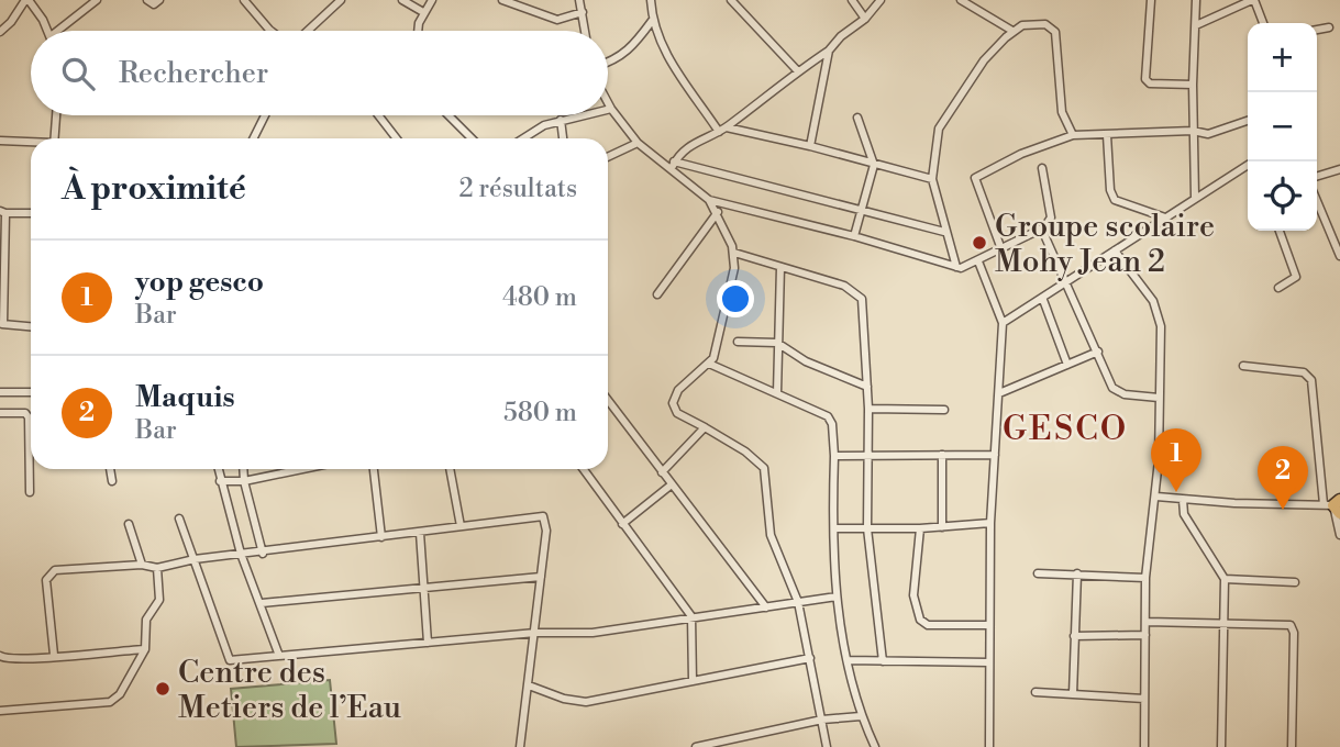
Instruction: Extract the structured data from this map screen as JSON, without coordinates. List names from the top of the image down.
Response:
{
  "districts": ["GESCO"],
  "places": ["Groupe scolaire Mohy Jean 2", "Centre des Metiers de l’Eau"],
  "page": {
    "map_buttons": ["+", "−"],
    "search": "Rechercher",
    "heading": ["À proximité", "2 résultats"],
    "list": [
      {
        "mark": "1",
        "name": "yop gesco",
        "note": "Bar",
        "value": "480 m"
      },
      {
        "mark": "2",
        "name": "Maquis",
        "note": "Bar",
        "value": "580 m"
      }
    ],
    "pins": ["1", "2"]
  }
}
